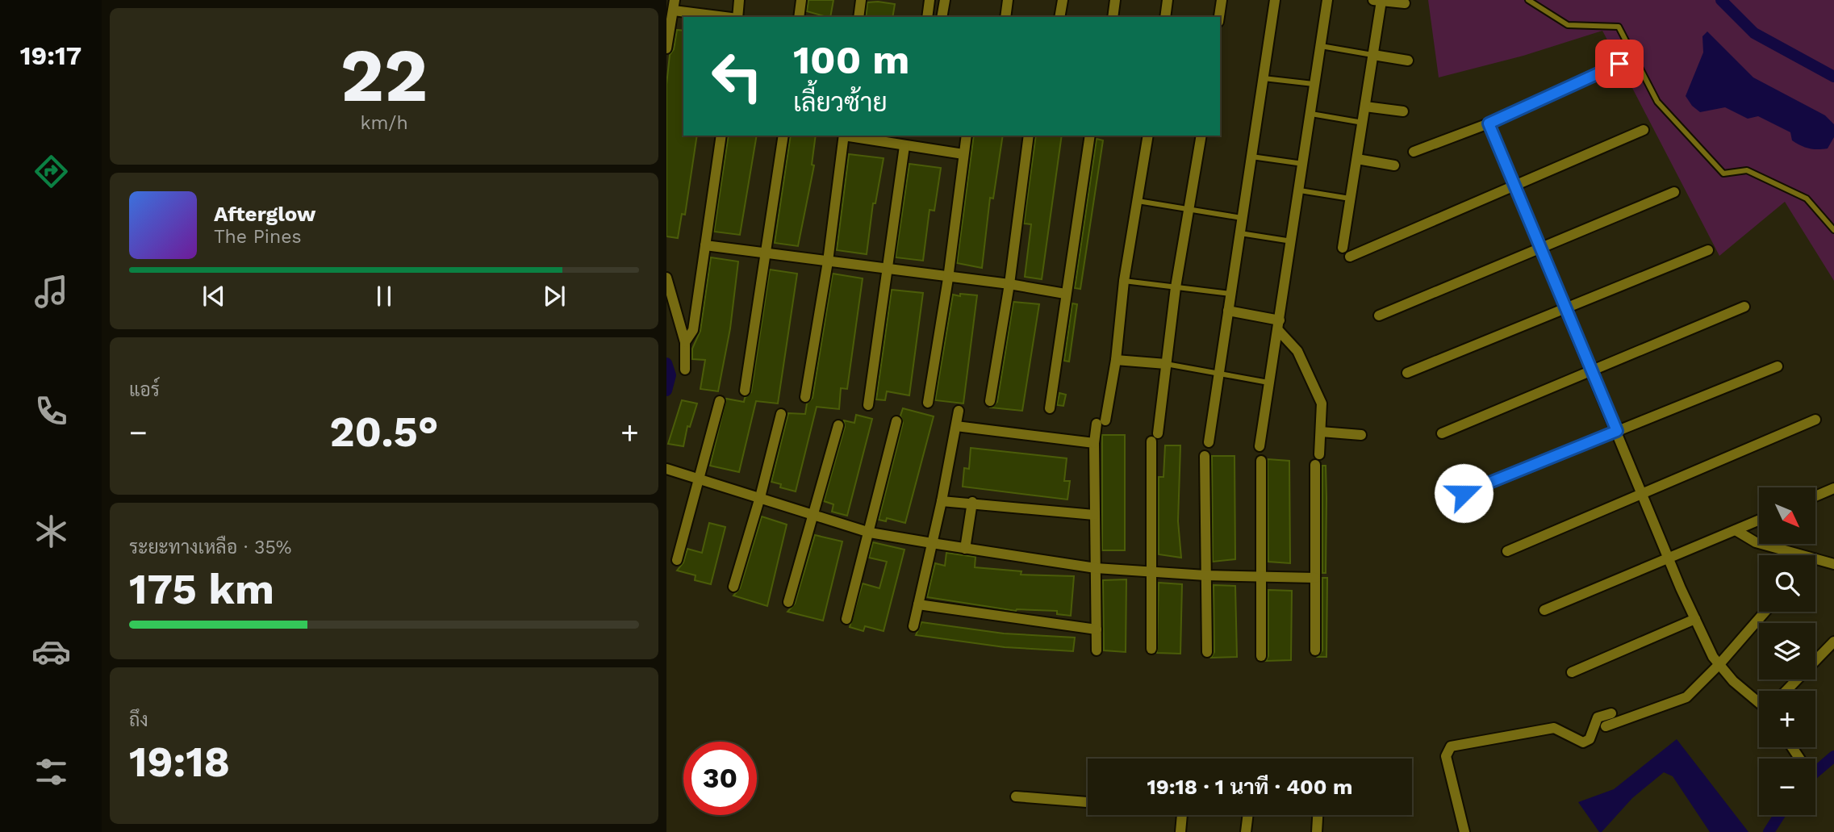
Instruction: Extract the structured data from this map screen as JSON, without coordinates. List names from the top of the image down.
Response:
{
  "north": "bottom right",
  "page": {
    "tabs": "19:17",
    "tile": [
      ["22", "km/h"],
      "แอร์",
      ["ระยะทางเหลือ · 35%", "175 km"],
      ["ถึง", "19:18"]
    ],
    "turn": ["100 m", "เลี้ยวซ้าย"],
    "song": ["Afterglow", "The Pines"],
    "heat": ["−", "20.5°", "+"],
    "map_buttons": ["+", "−"],
    "limit": "30",
    "trip": "19:18 · 1 นาที · 400 m"
  }
}
